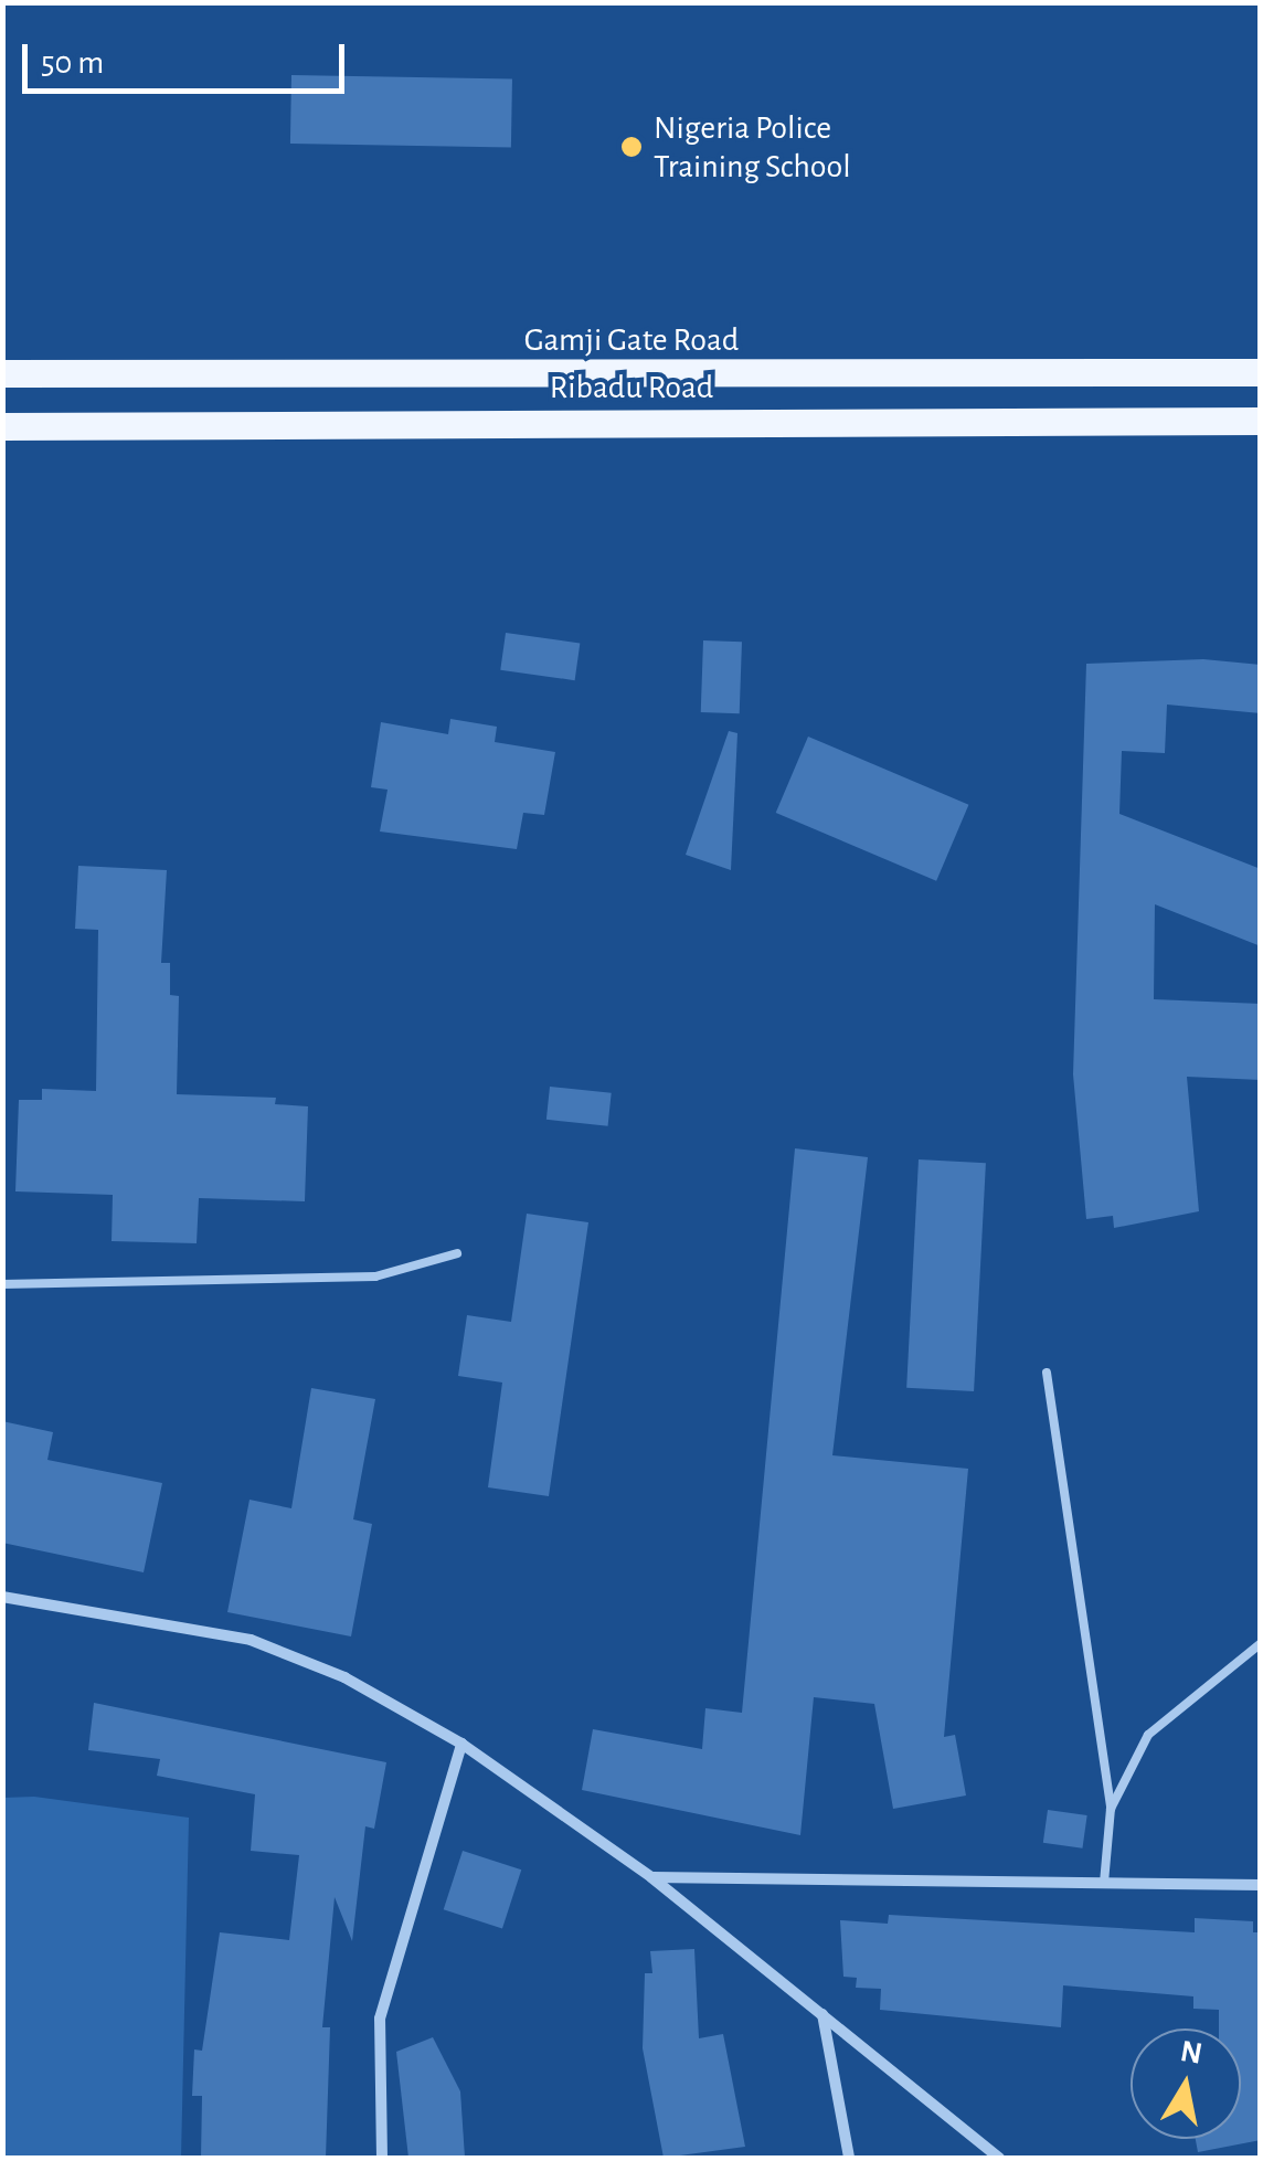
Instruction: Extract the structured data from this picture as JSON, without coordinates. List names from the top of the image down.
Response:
{
  "streets": {
    "main road": ["Gamji Gate Road", "Ribadu Road"]
  },
  "places": ["Nigeria Police Training School"],
  "scale_bar": "50 m",
  "north": "top"
}
